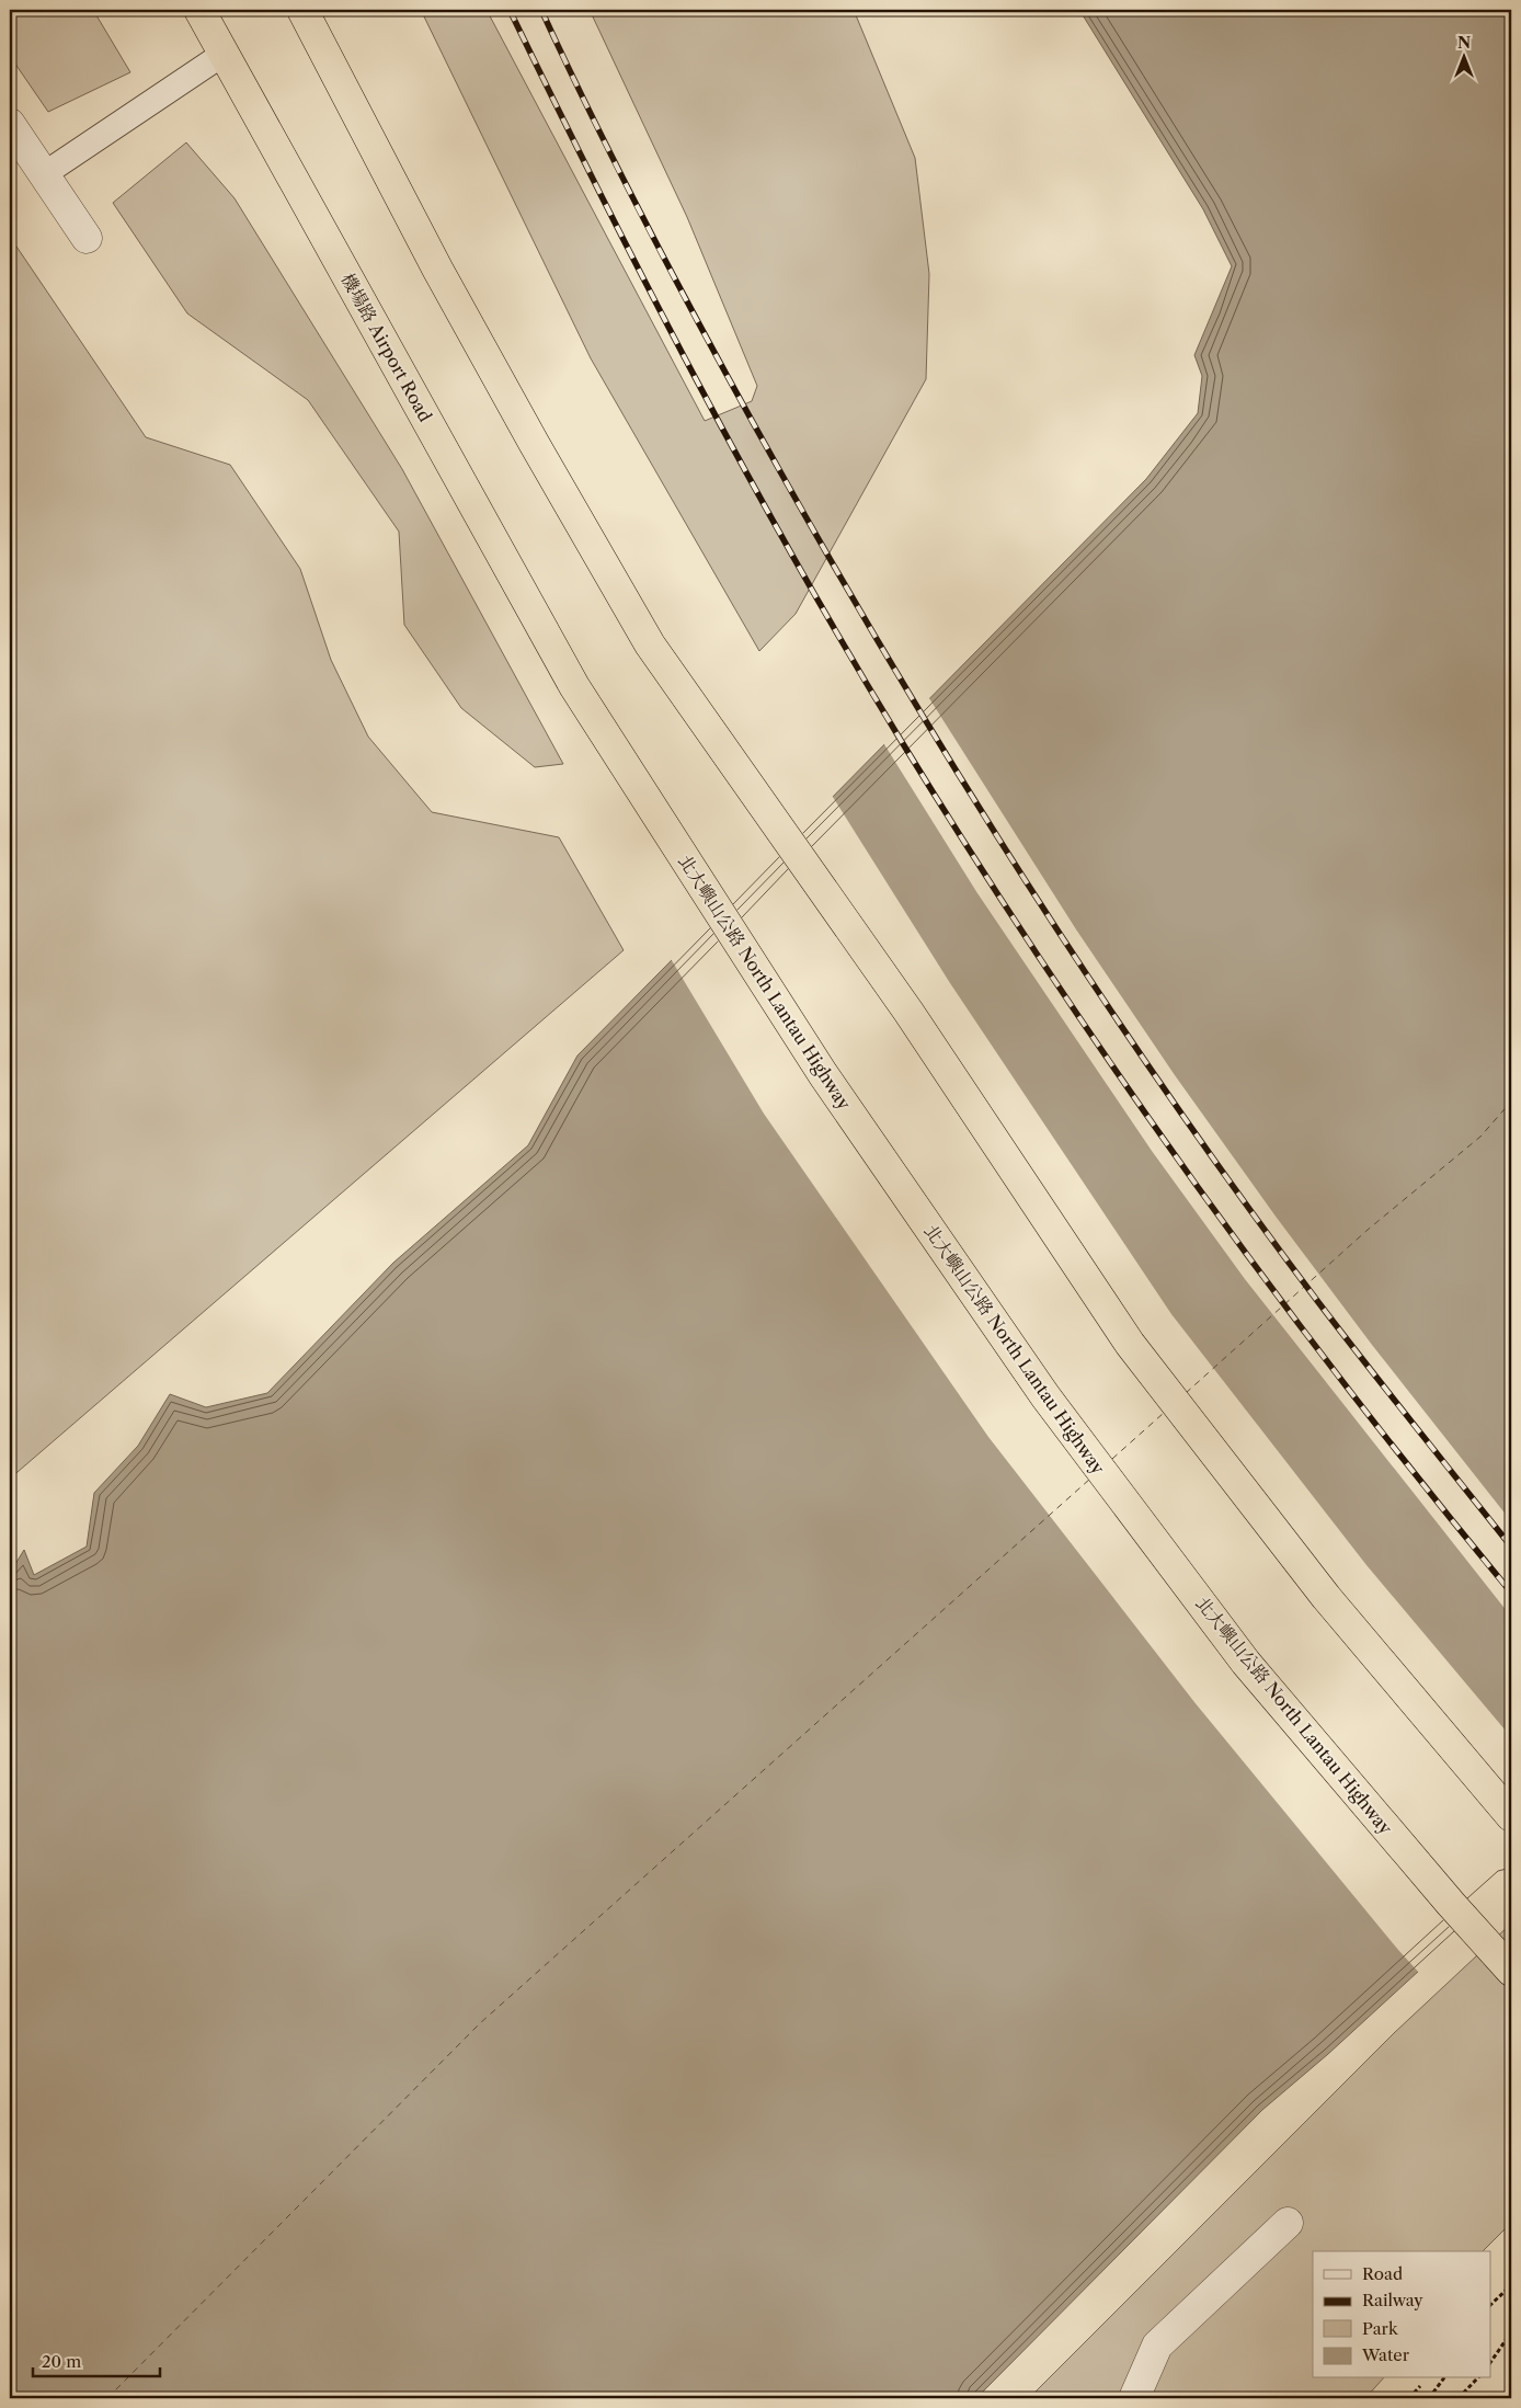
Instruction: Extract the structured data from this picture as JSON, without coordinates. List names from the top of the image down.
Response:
{
  "streets": {
    "highway": ["機場路 Airport Road", "北大嶼山公路 North Lantau Highway"]
  },
  "crossings": [
    ["機場路 Airport Road", "北大嶼山公路 North Lantau Highway"]
  ],
  "legend": [
    "Road",
    "Railway",
    "Park",
    "Water"
  ],
  "scale_bar": "20 m",
  "north": "top"
}
